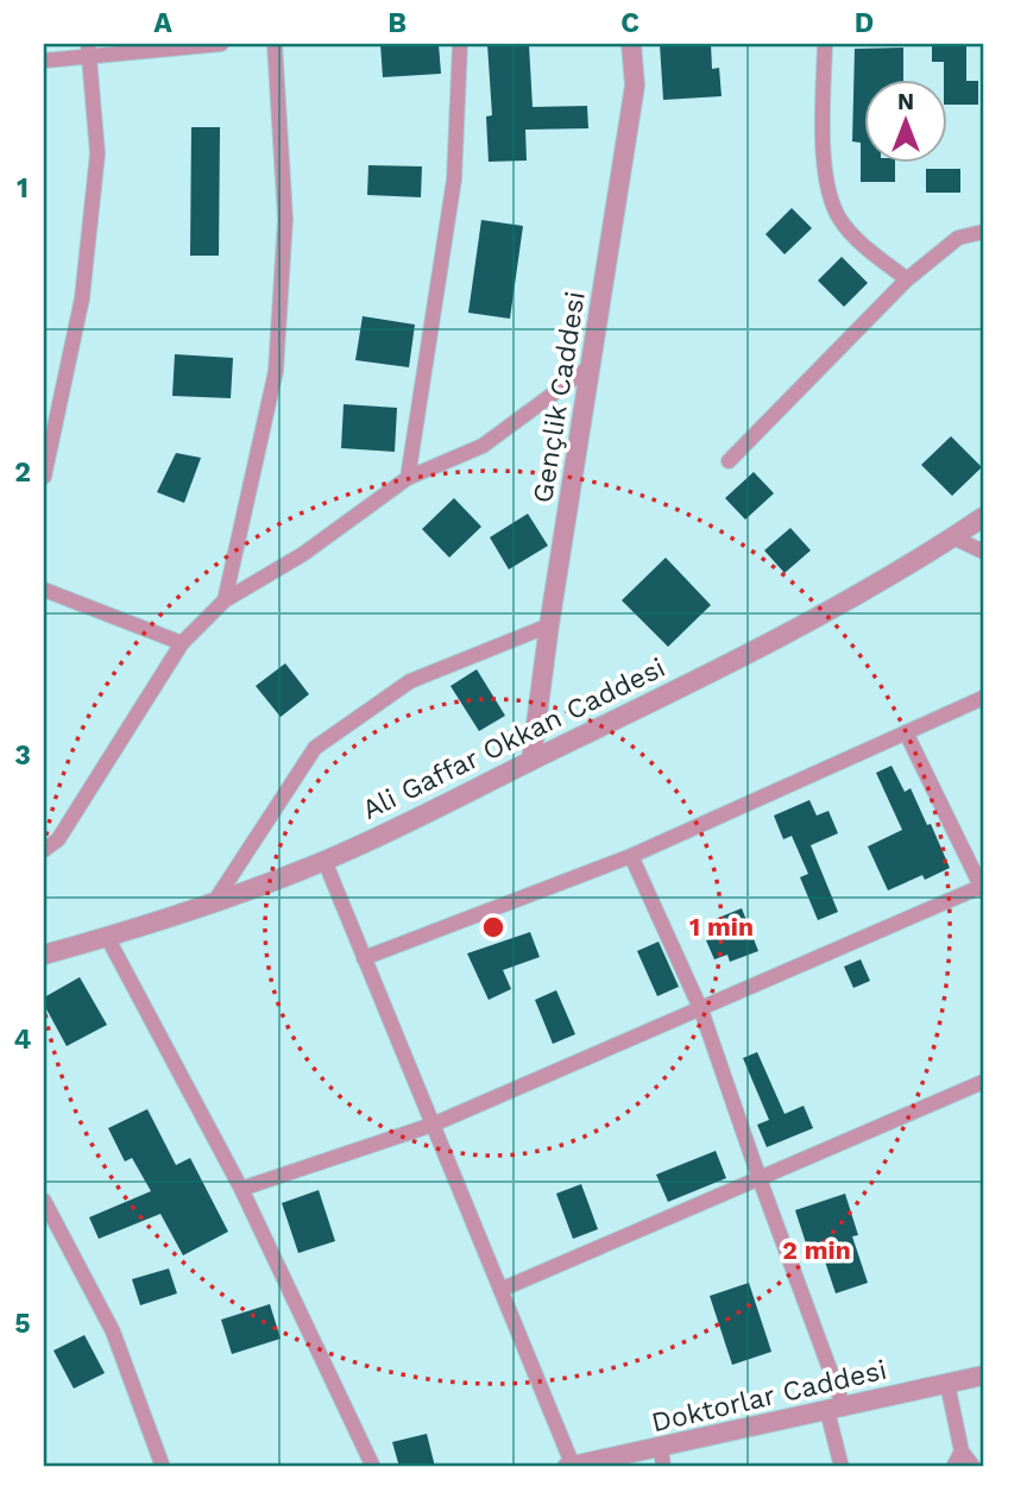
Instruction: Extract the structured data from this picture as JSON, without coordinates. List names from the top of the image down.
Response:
{
  "streets": {
    "street": ["Gençlik Caddesi", "Ali Gaffar Okkan Caddesi", "Doktorlar Caddesi"]
  },
  "crossings": [
    ["Gençlik Caddesi", "Ali Gaffar Okkan Caddesi"]
  ],
  "north": "top",
  "grid": {
    "columns": [
      "A",
      "B",
      "C",
      "D"
    ],
    "rows": [
      "1",
      "2",
      "3",
      "4",
      "5"
    ]
  },
  "rings": ["1 min", "2 min"]
}
